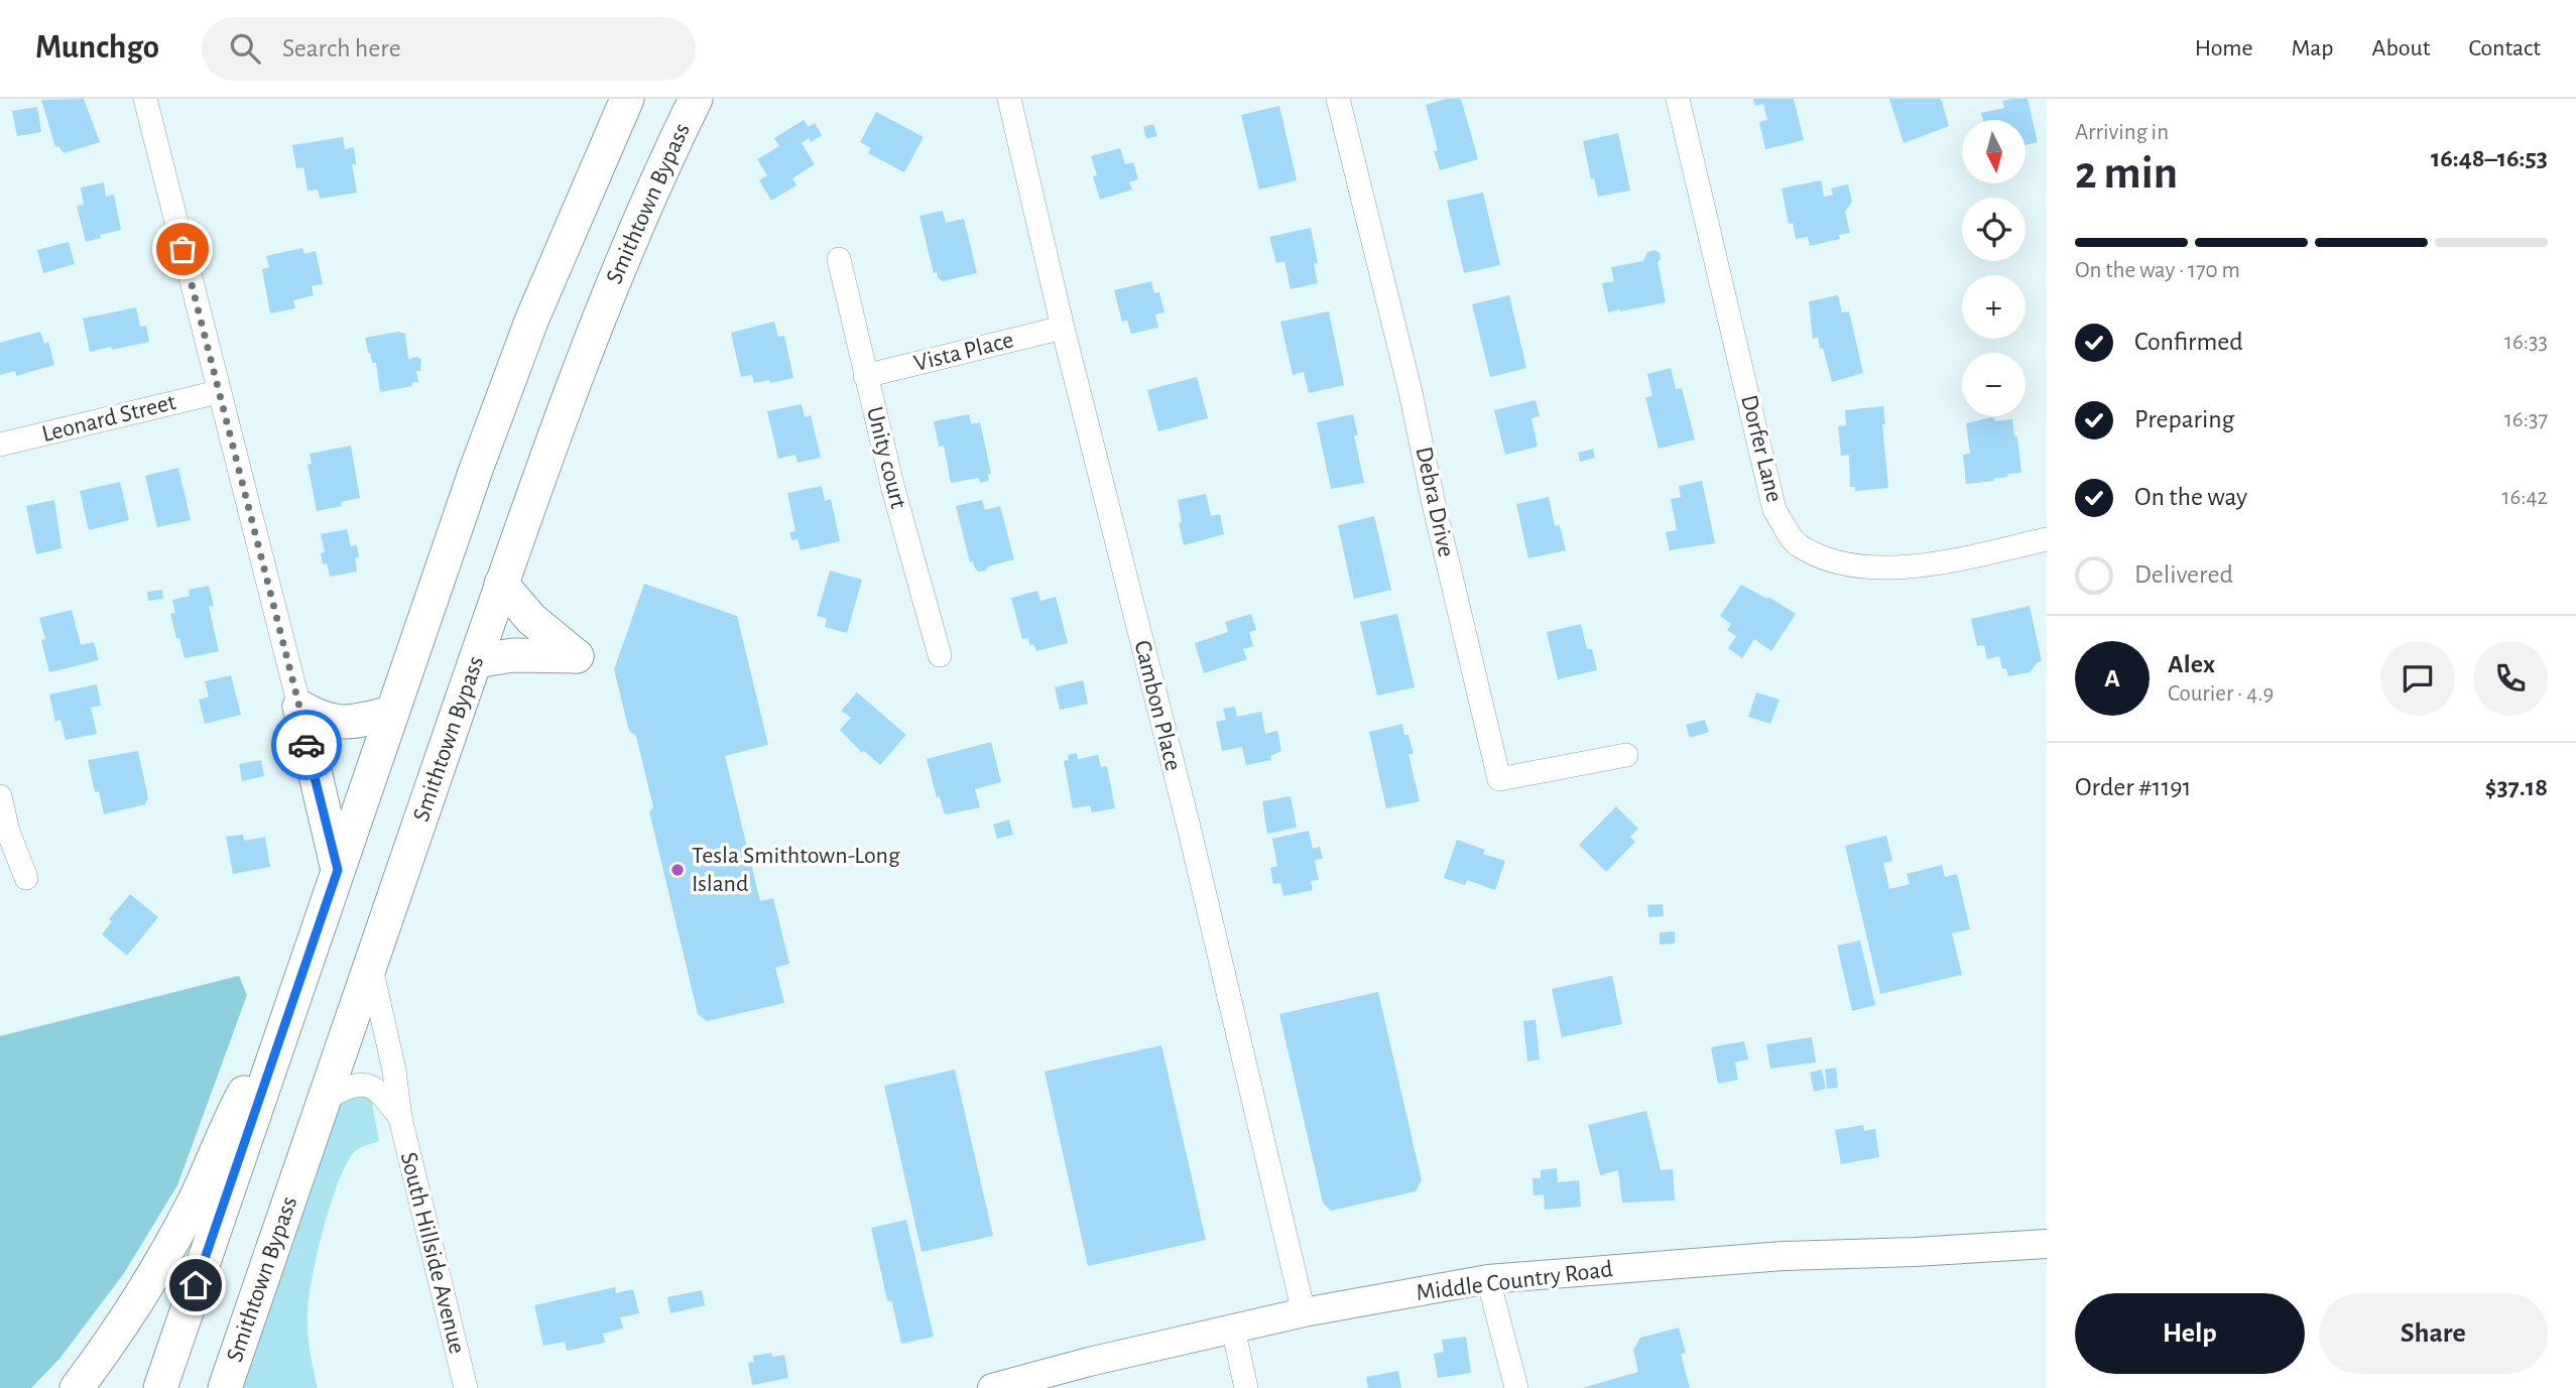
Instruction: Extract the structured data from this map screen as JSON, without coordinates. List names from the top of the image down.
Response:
{
  "streets": {
    "highway": ["Smithtown Bypass"],
    "main road": ["Middle Country Road"],
    "street": [
      "Vista Place",
      "Leonard Street",
      "Dorfer Lane",
      "Unity court",
      "Debra Drive",
      "Cambon Place",
      "South Hillside Avenue"
    ]
  },
  "crossings": [
    ["Smithtown Bypass", "South Hillside Avenue"],
    ["Vista Place", "Unity court"],
    ["Vista Place", "Cambon Place"],
    ["Cambon Place", "Middle Country Road"]
  ],
  "places": ["Tesla Smithtown-Long Island"],
  "north": "bottom",
  "page": {
    "header": "Munchgo",
    "search": "Search here",
    "nav": [
      "Home",
      "Map",
      "About",
      "Contact"
    ],
    "heading": ["2 min", "Arriving in", "16:48–16:53"],
    "panel": [
      "Alex",
      "Courier · 4.9",
      "Order #1191",
      "$37.18"
    ],
    "map_buttons": ["+", "−"],
    "bar": "On the way · 170 m",
    "list": [
      ["Confirmed", "16:33"],
      ["Preparing", "16:37"],
      ["On the way", "16:42"],
      "Delivered"
    ],
    "round": "A",
    "buttons": ["Help", "Share"]
  }
}
